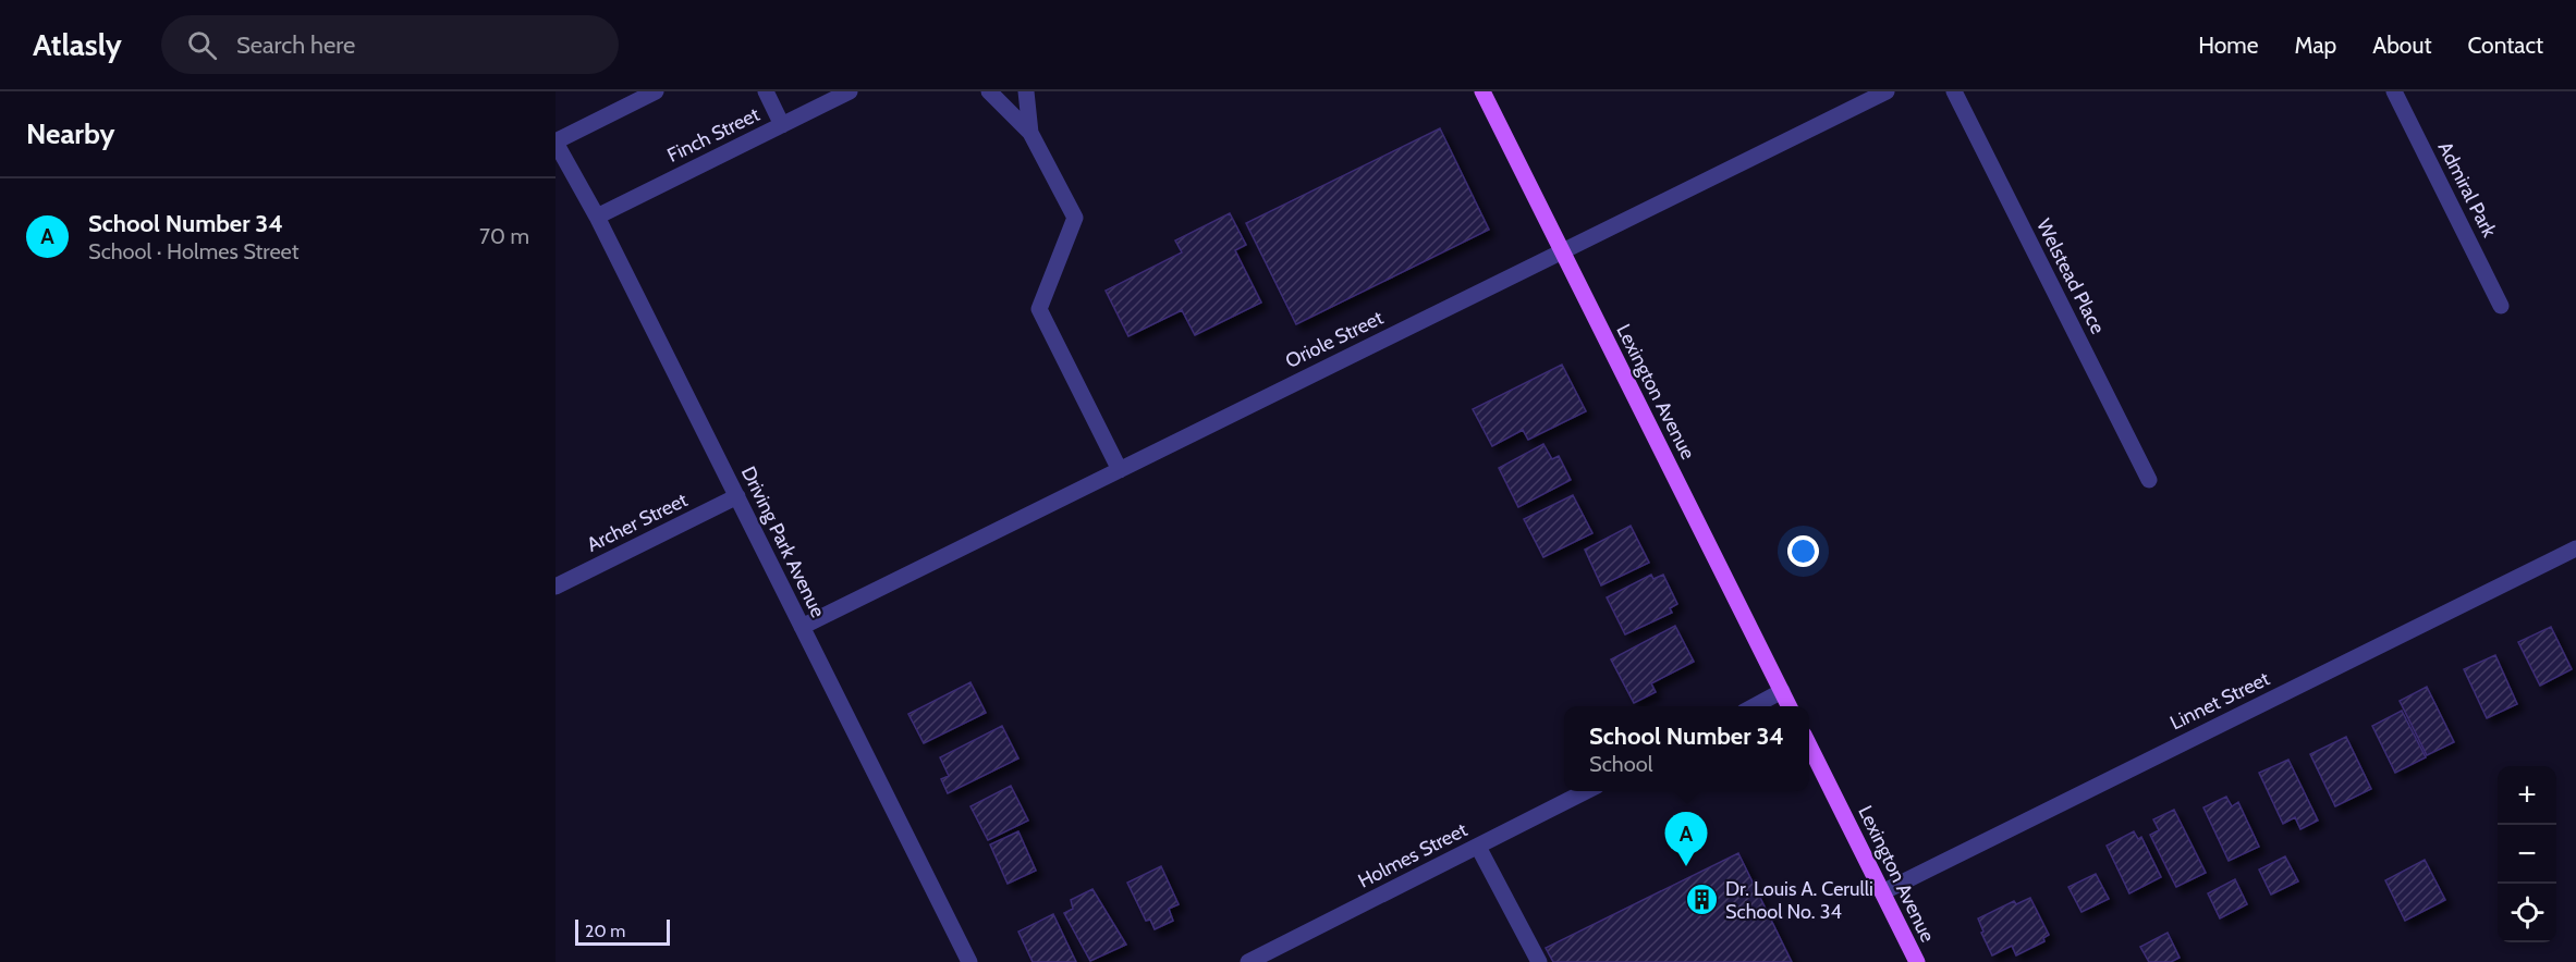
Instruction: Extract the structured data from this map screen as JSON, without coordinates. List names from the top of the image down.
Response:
{
  "streets": {
    "main road": ["Lexington Avenue"],
    "street": [
      "Finch Street",
      "Admiral Park",
      "Welstead Place",
      "Oriole Street",
      "Archer Street",
      "Driving Park Avenue",
      "Linnet Street",
      "Holmes Street"
    ]
  },
  "crossings": [
    ["Finch Street", "Driving Park Avenue"],
    ["Oriole Street", "Lexington Avenue"],
    ["Oriole Street", "Driving Park Avenue"],
    ["Lexington Avenue", "Linnet Street"],
    ["Archer Street", "Driving Park Avenue"]
  ],
  "places": {
    "building": ["Dr. Louis A. Cerulli School No. 34"]
  },
  "scale_bar": "20 m",
  "page": {
    "header": "Atlasly",
    "search": "Search here",
    "nav": [
      "Home",
      "Map",
      "About",
      "Contact"
    ],
    "heading": "Nearby",
    "list": [
      {
        "mark": "A",
        "name": "School Number 34",
        "note": "School · Holmes Street",
        "value": "70 m"
      }
    ],
    "popup": ["School Number 34", "School"],
    "map_buttons": ["+", "−"],
    "pins": "A",
    "scale": "20 m"
  }
}
